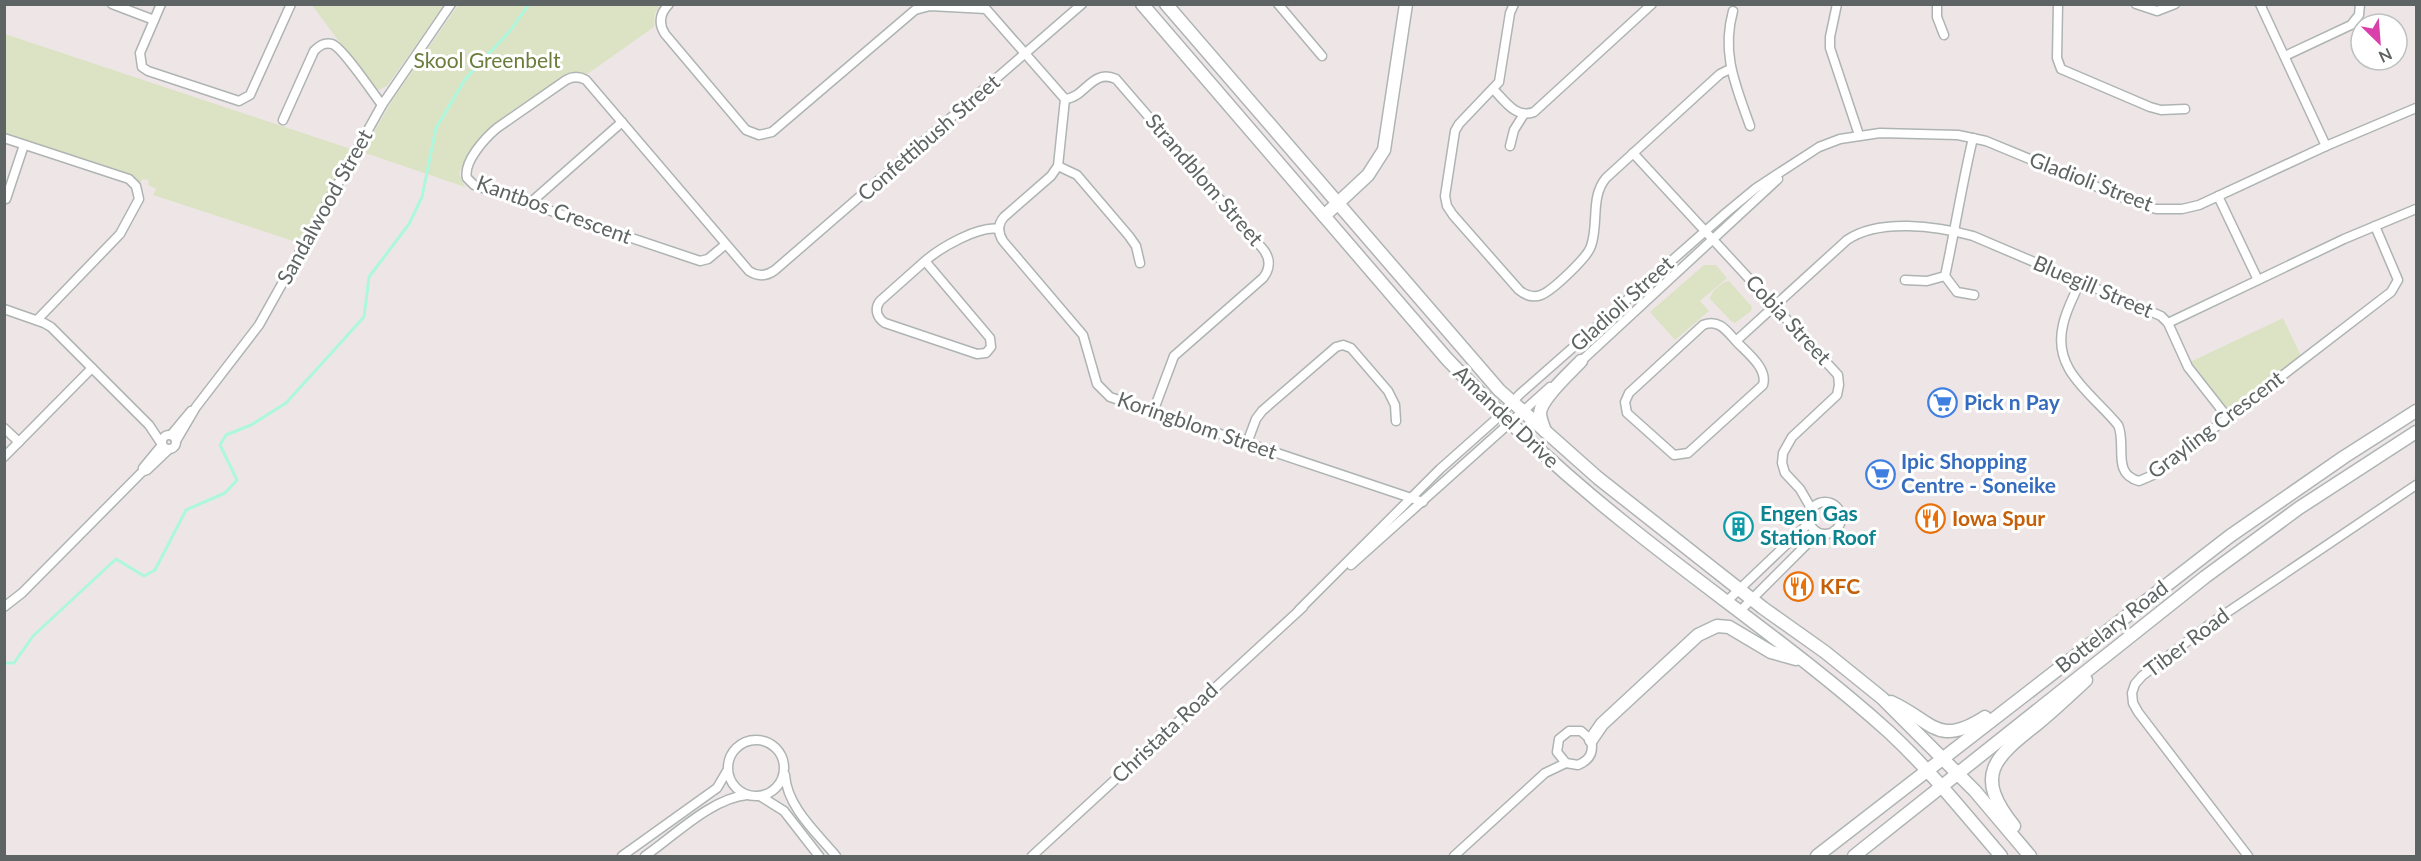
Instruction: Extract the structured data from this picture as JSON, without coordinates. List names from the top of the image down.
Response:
{
  "streets": {
    "street": [
      "Confettibush Street",
      "Strandblom Street",
      "Gladioli Street",
      "Sandalwood Street",
      "Kantbos Crescent",
      "Bluegill Street",
      "Cobia Street",
      "Amandel Drive",
      "Grayling Crescent",
      "Koringblom Street",
      "Bottelary Road",
      "Tiber Road",
      "Christata Road"
    ]
  },
  "crossings": [
    ["Confettibush Street", "Kantbos Crescent"],
    ["Strandblom Street", "Koringblom Street"],
    ["Gladioli Street", "Cobia Street"],
    ["Gladioli Street", "Amandel Drive"],
    ["Bluegill Street", "Cobia Street"],
    ["Bluegill Street", "Grayling Crescent"],
    ["Amandel Drive", "Bottelary Road"],
    ["Koringblom Street", "Christata Road"]
  ],
  "parks": ["Skool Greenbelt"],
  "places": {
    "supermarket": ["Pick n Pay", "Ipic Shopping Centre - Soneike"],
    "restaurant": ["Iowa Spur", "KFC"],
    "building": ["Engen Gas Station Roof"]
  },
  "north": "bottom right"
}
